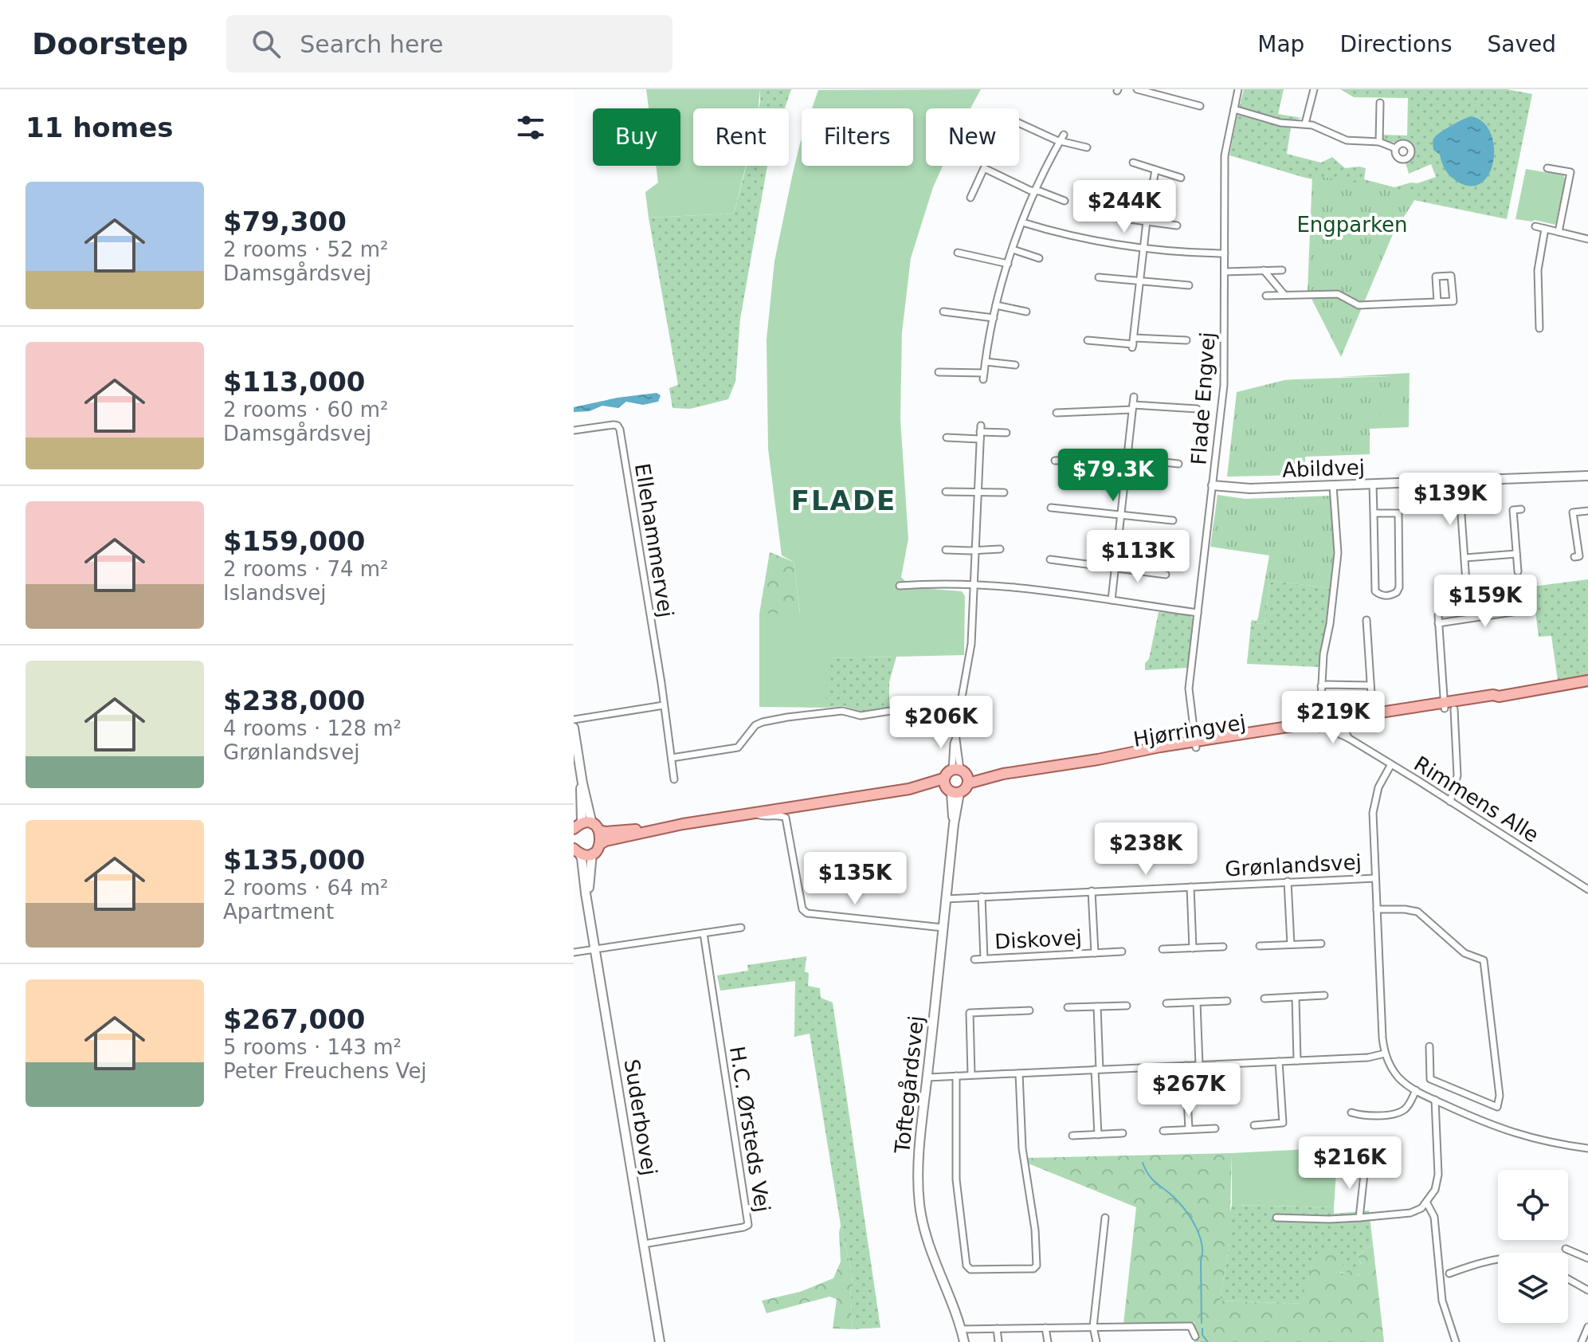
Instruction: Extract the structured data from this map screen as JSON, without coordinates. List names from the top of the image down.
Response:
{
  "streets": {
    "main road": ["Hjørringvej"],
    "street": [
      "Flade Engvej",
      "Abildvej",
      "Ellehammervej",
      "Rimmens Alle",
      "Grønlandsvej",
      "Diskovej",
      "Toftegårdsvej",
      "Suderbovej",
      "H.C. Ørsteds Vej"
    ]
  },
  "crossings": [
    ["Flade Engvej", "Abildvej"],
    ["Flade Engvej", "Hjørringvej"],
    ["Hjørringvej", "Rimmens Alle"],
    ["Grønlandsvej", "Diskovej"],
    ["Grønlandsvej", "Toftegårdsvej"],
    ["Suderbovej", "H.C. Ørsteds Vej"]
  ],
  "districts": ["FLADE"],
  "parks": ["Engparken"],
  "page": {
    "header": "Doorstep",
    "search": "Search here",
    "nav": ["Map", "Directions", "Saved"],
    "heading": "11 homes",
    "chip": [
      "Buy",
      "Rent",
      "Filters",
      "New"
    ],
    "list": [
      {
        "name": "$79,300",
        "note": "2 rooms · 52 m² · Damsgårdsvej"
      },
      {
        "name": "$113,000",
        "note": "2 rooms · 60 m² · Damsgårdsvej"
      },
      {
        "name": "$159,000",
        "note": "2 rooms · 74 m² · Islandsvej"
      },
      {
        "name": "$238,000",
        "note": "4 rooms · 128 m² · Grønlandsvej"
      },
      {
        "name": "$135,000",
        "note": "2 rooms · 64 m² · Apartment"
      },
      {
        "name": "$267,000",
        "note": "5 rooms · 143 m² · Peter Freuchens Vej"
      }
    ],
    "price": [
      "$244K",
      "$79.3K",
      "$139K",
      "$113K",
      "$159K",
      "$219K",
      "$206K",
      "$238K",
      "$135K",
      "$267K",
      "$216K"
    ]
  }
}
